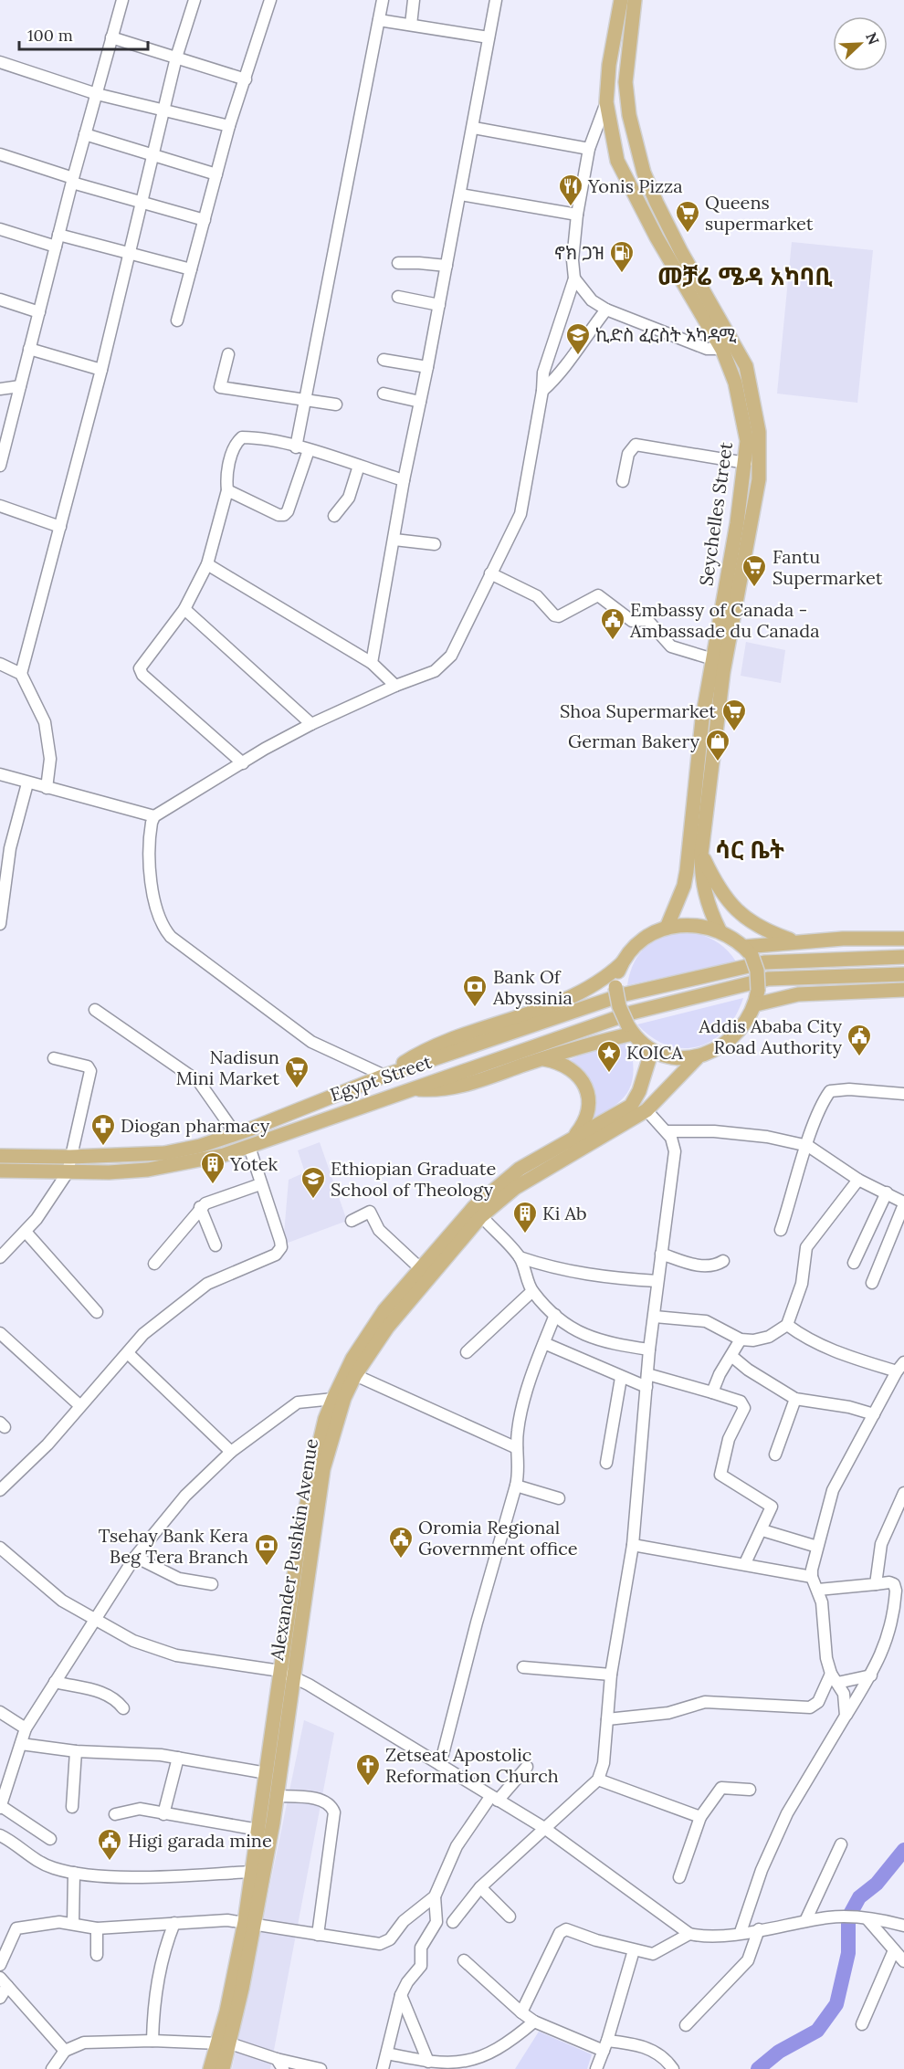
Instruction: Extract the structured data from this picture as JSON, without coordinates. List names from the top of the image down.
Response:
{
  "streets": {
    "main road": ["Seychelles Street", "Egypt Street", "Alexander Pushkin Avenue"]
  },
  "crossings": [
    ["Seychelles Street", "Alexander Pushkin Avenue"]
  ],
  "districts": ["መቻሬ ሜዳ አካባቢ", "ሳር ቤት"],
  "places": {
    "restaurant": ["Yonis Pizza"],
    "supermarket": [
      "Queens supermarket",
      "Fantu Supermarket",
      "Shoa Supermarket",
      "Nadisun Mini Market"
    ],
    "fuel station": ["ኖክ ጋዝ"],
    "school or university": ["ኪድስ ፈርስት አካዳሚ", "Ethiopian Graduate School of Theology"],
    "public building": [
      "Embassy of Canada - Ambassade du Canada",
      "Addis Ababa City Road Authority",
      "Oromia Regional Government office",
      "Higi garada mine"
    ],
    "shop": ["German Bakery"],
    "bank": ["Bank Of Abyssinia", "Tsehay Bank Kera Beg Tera Branch"],
    "place": ["KOICA"],
    "pharmacy": ["Diogan pharmacy"],
    "building": ["Yotek", "Ki Ab"],
    "church": ["Zetseat Apostolic Reformation Church"]
  },
  "scale_bar": "100 m",
  "north": "top right"
}
